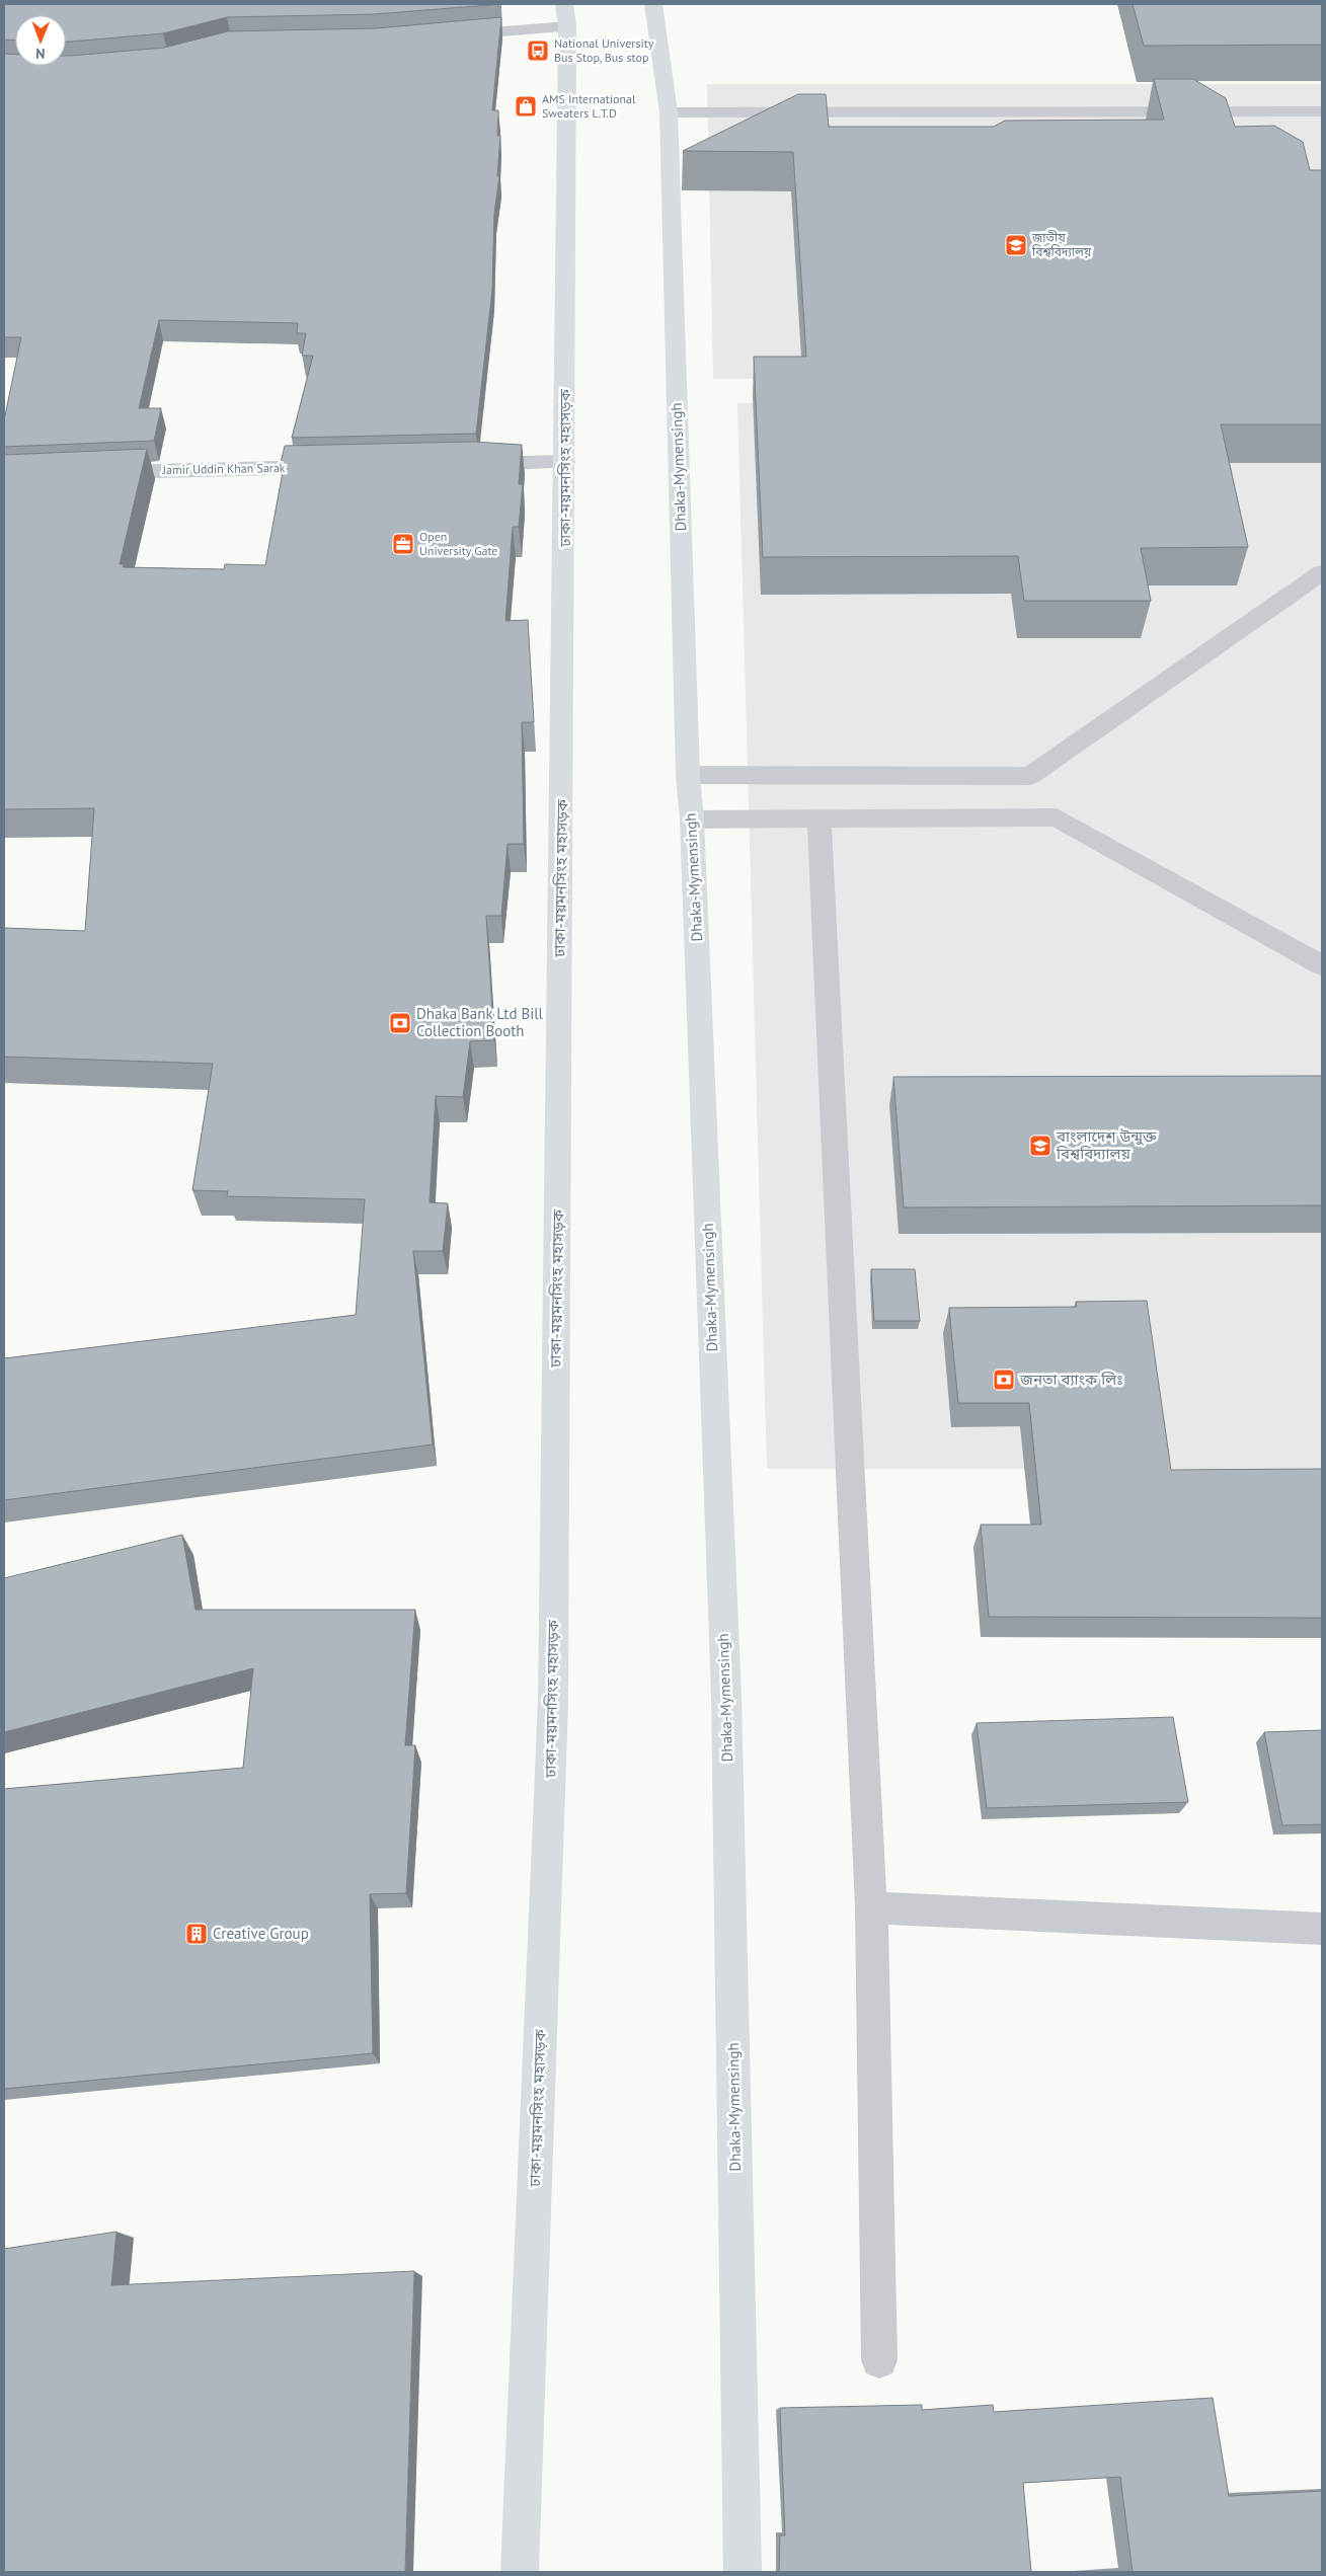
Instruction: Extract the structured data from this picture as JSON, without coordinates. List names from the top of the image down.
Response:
{
  "streets": {
    "highway": ["Dhaka-Mymensingh", "ঢাকা-ময়মনসিংহ মহাসড়ক"],
    "street": ["Jamir Uddin Khan Sarak"]
  },
  "places": {
    "bus stop": ["National University Bus Stop, Bus stop"],
    "shop": ["AMS International Sweaters L.T.D"],
    "school or university": ["জাতীয় বিশ্ববিদ্যালয়", "বাংলাদেশ উন্মুক্ত বিশ্ববিদ্যালয়"],
    "office": ["Open University Gate"],
    "bank": ["Dhaka Bank Ltd Bill Collection Booth", "জনতা ব্যাংক লিঃ"],
    "building": ["Creative Group"]
  },
  "north": "bottom"
}
